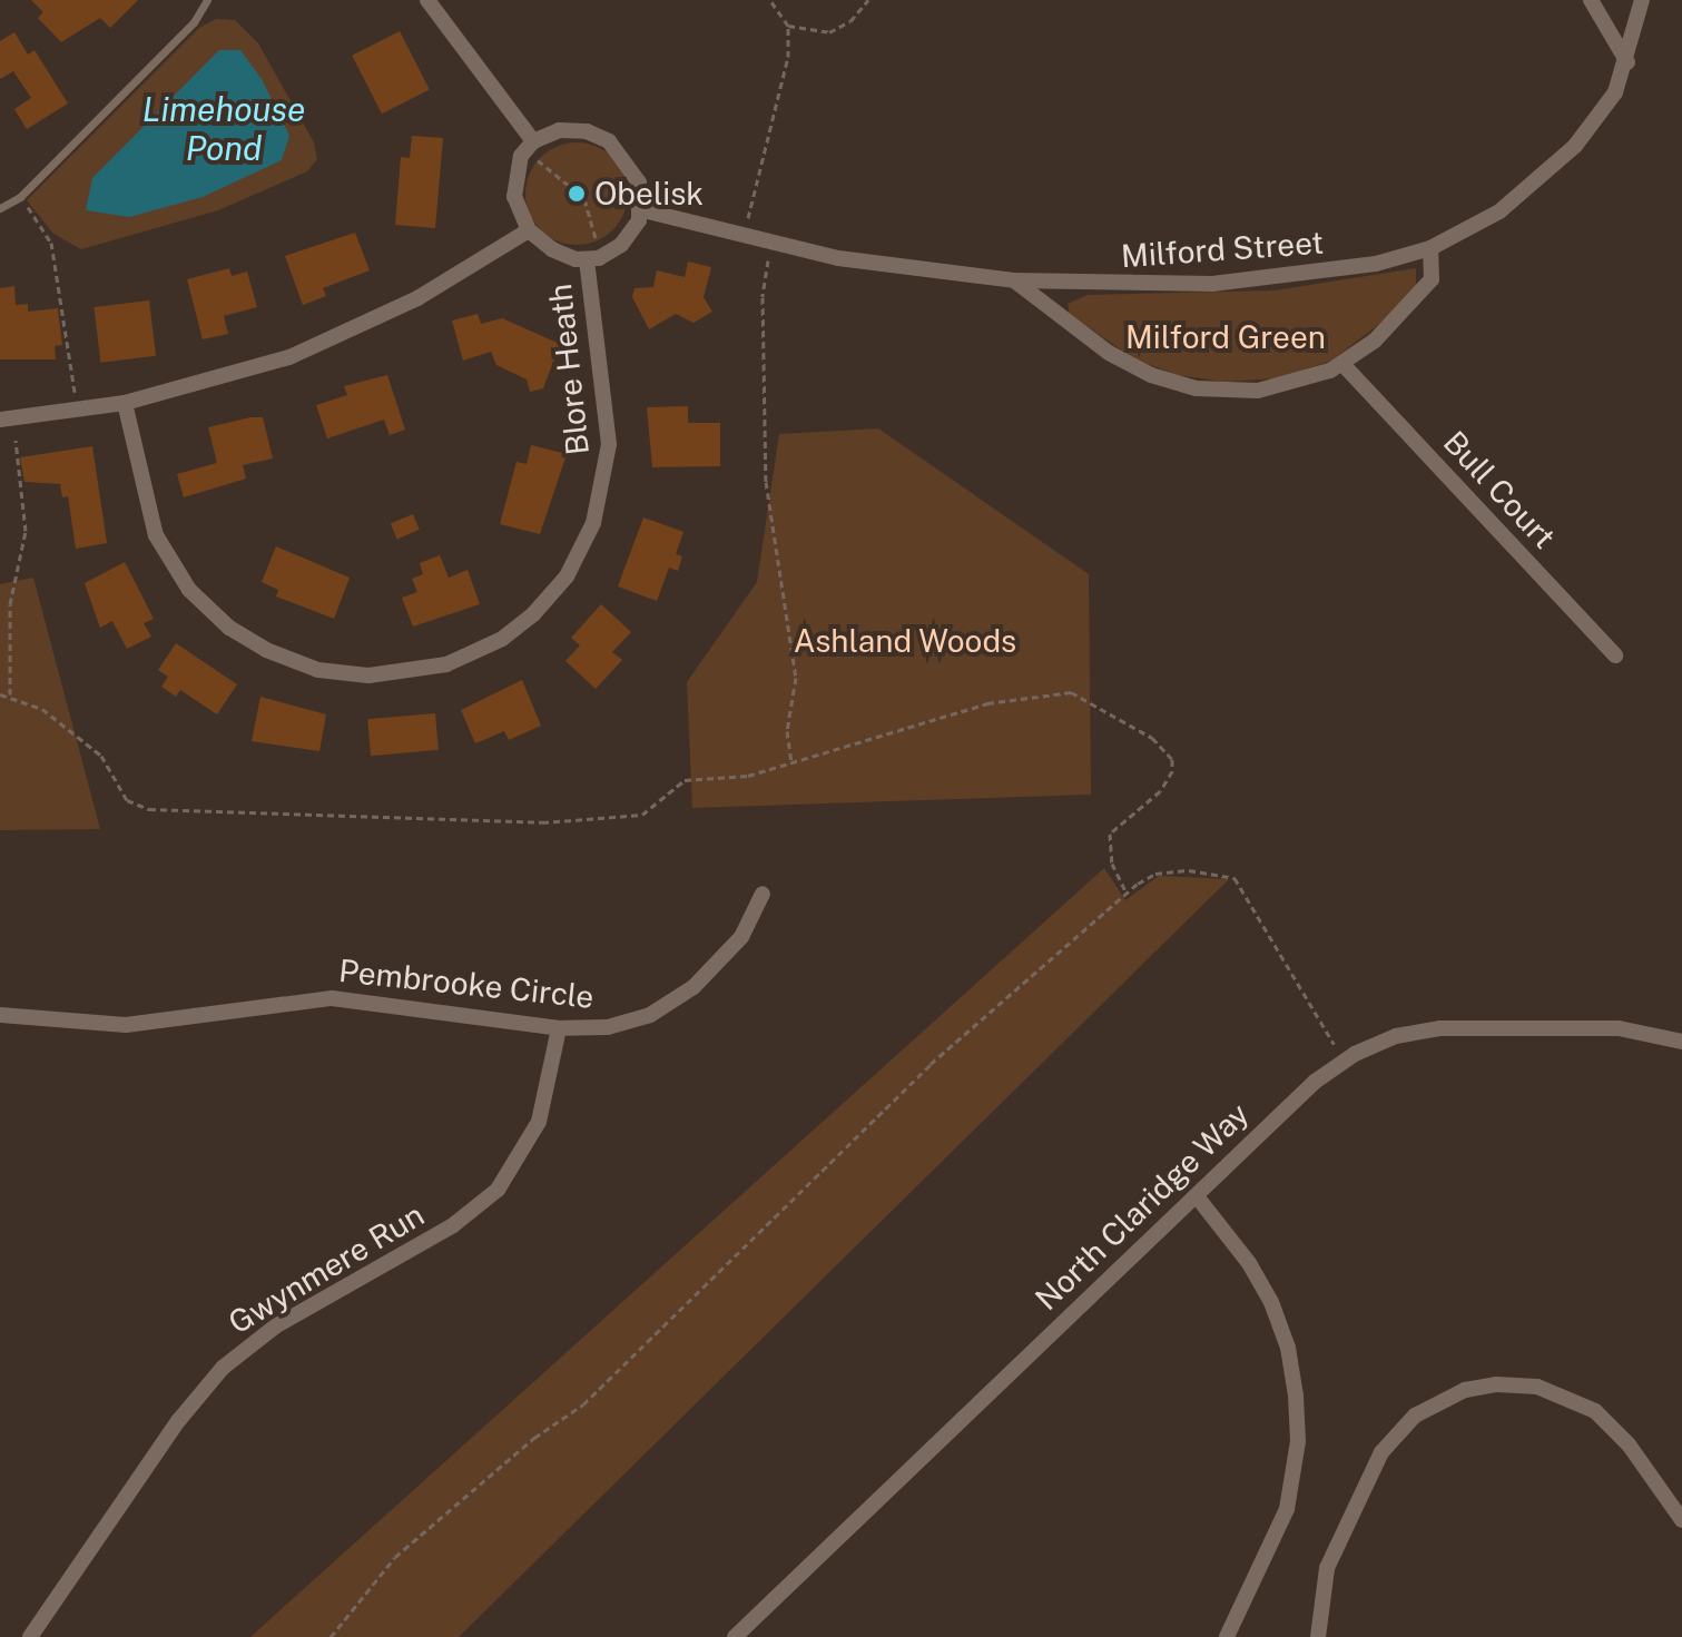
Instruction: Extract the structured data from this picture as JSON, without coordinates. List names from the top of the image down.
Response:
{
  "streets": {
    "street": [
      "Milford Street",
      "Blore Heath",
      "Bull Court",
      "Pembrooke Circle",
      "North Claridge Way",
      "Gwynmere Run"
    ]
  },
  "crossings": [
    ["Pembrooke Circle", "Gwynmere Run"]
  ],
  "water": ["Limehouse Pond"],
  "parks": ["Milford Green", "Ashland Woods"],
  "places": ["Obelisk"]
}
